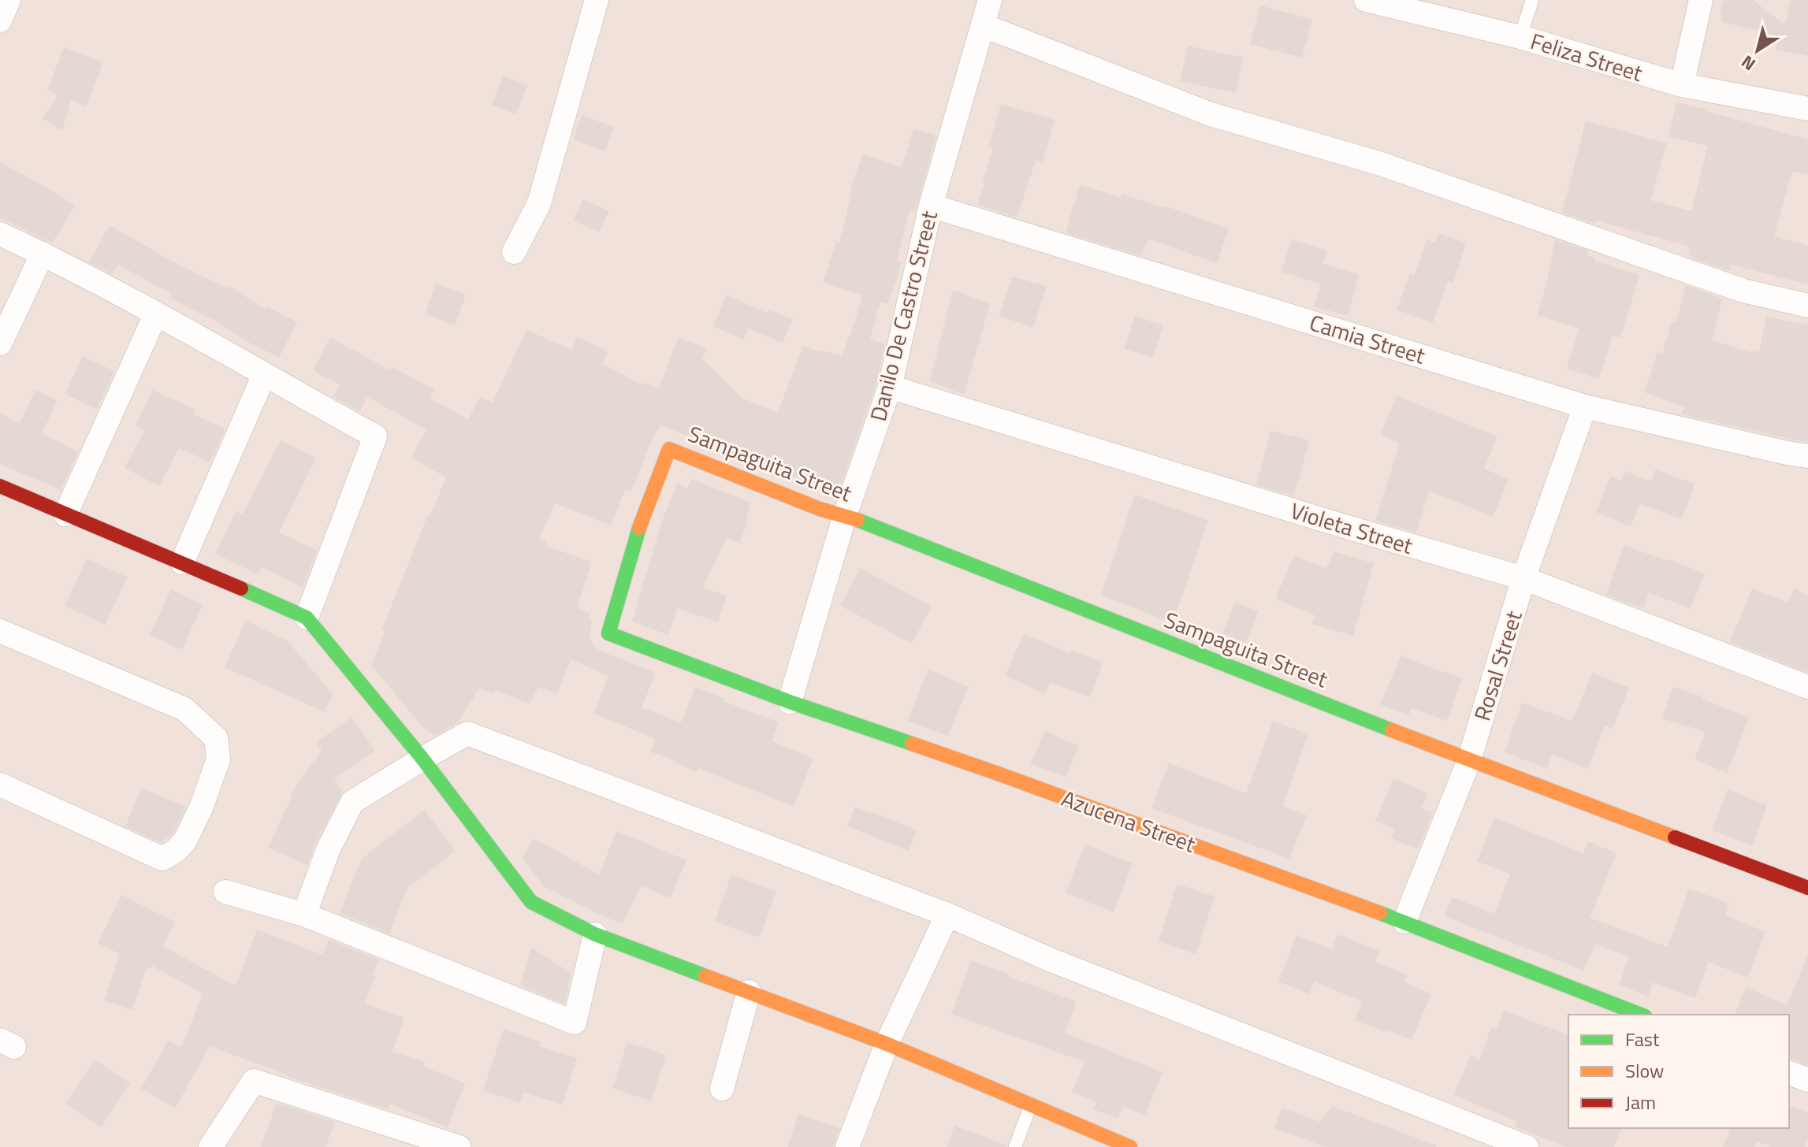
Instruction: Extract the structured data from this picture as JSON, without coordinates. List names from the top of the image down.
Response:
{
  "streets": {
    "street": [
      "Feliza Street",
      "Danilo De Castro Street",
      "Camia Street",
      "Sampaguita Street",
      "Violeta Street",
      "Rosal Street",
      "Azucena Street"
    ]
  },
  "crossings": [
    ["Danilo De Castro Street", "Camia Street"],
    ["Danilo De Castro Street", "Sampaguita Street"],
    ["Danilo De Castro Street", "Violeta Street"],
    ["Danilo De Castro Street", "Azucena Street"],
    ["Camia Street", "Rosal Street"],
    ["Sampaguita Street", "Rosal Street"],
    ["Sampaguita Street", "Azucena Street"],
    ["Violeta Street", "Rosal Street"],
    ["Rosal Street", "Azucena Street"]
  ],
  "legend": ["Fast", "Slow", "Jam"],
  "north": "bottom left"
}
